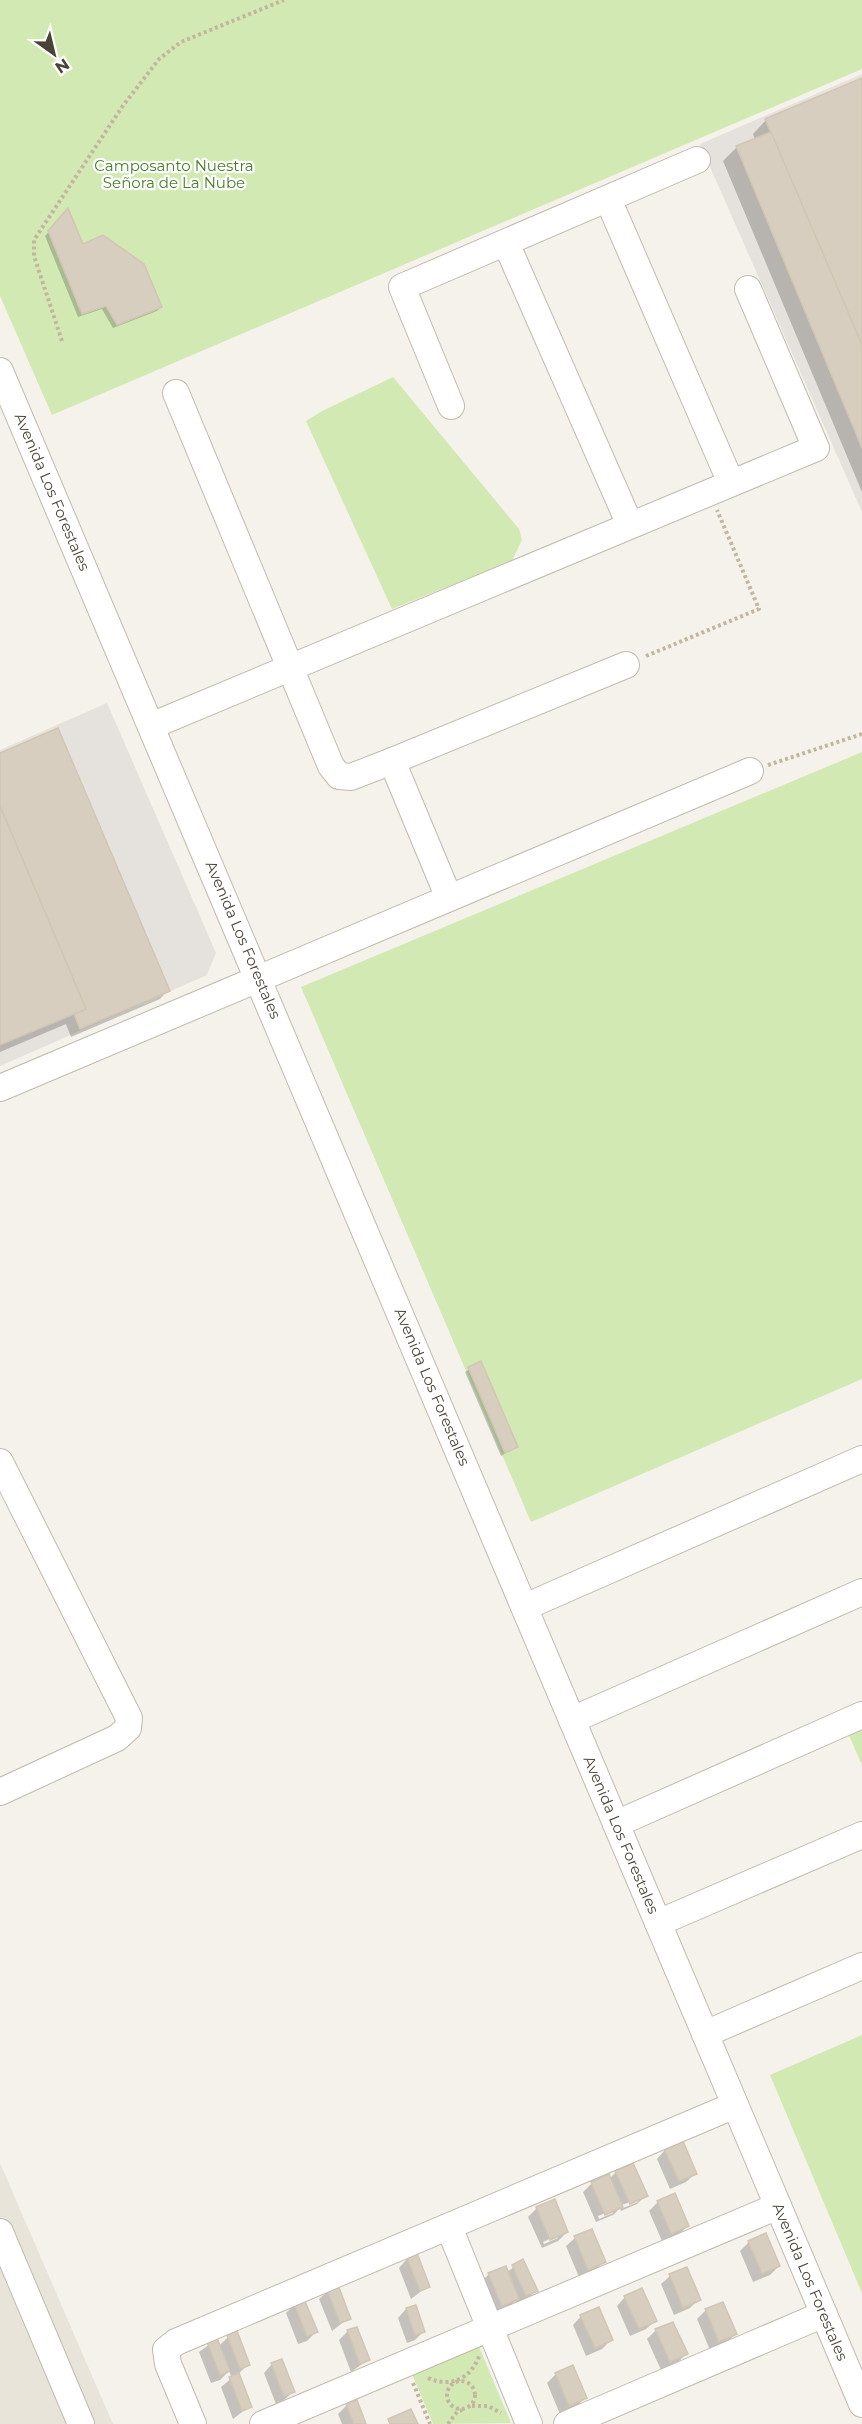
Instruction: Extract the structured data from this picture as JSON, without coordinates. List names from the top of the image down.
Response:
{
  "streets": {
    "street": ["Avenida Los Forestales"]
  },
  "parks": ["Camposanto Nuestra Señora de La Nube"],
  "north": "bottom right"
}
